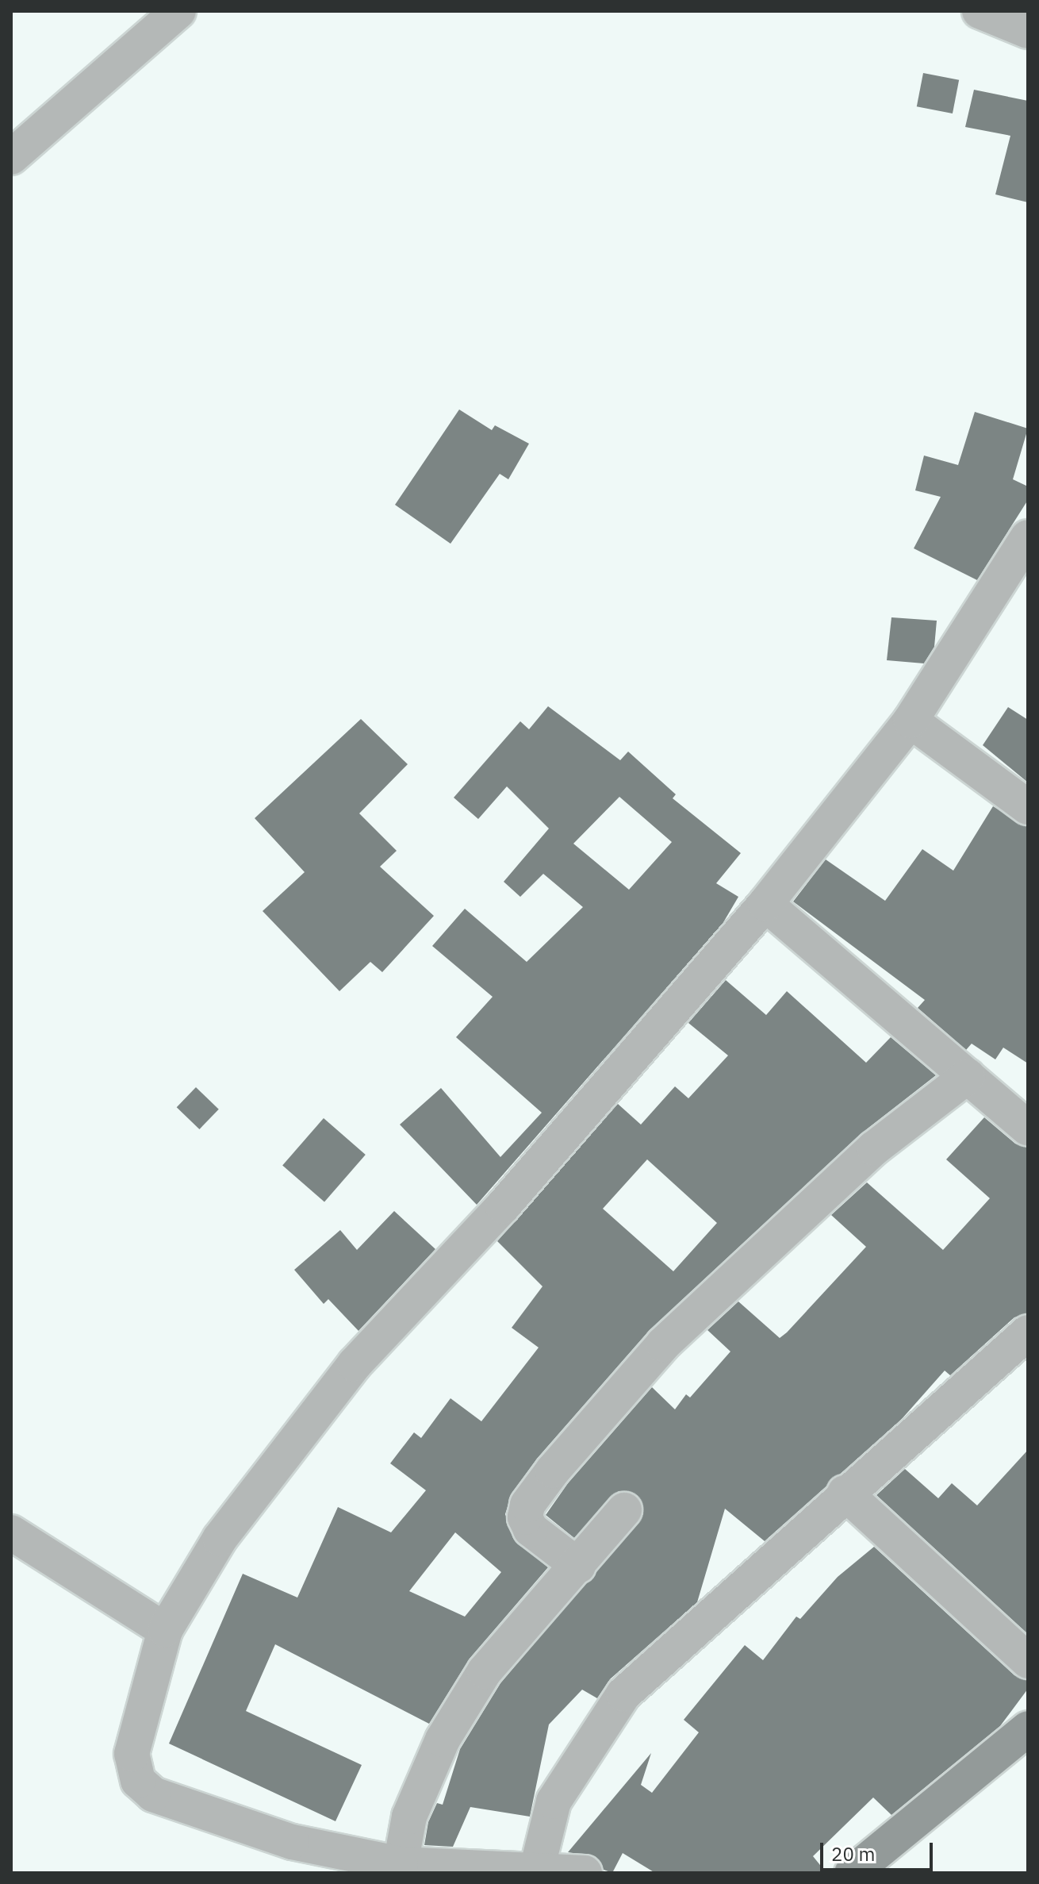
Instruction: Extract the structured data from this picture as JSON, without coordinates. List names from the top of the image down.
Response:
{
  "scale_bar": "20 m"
}
